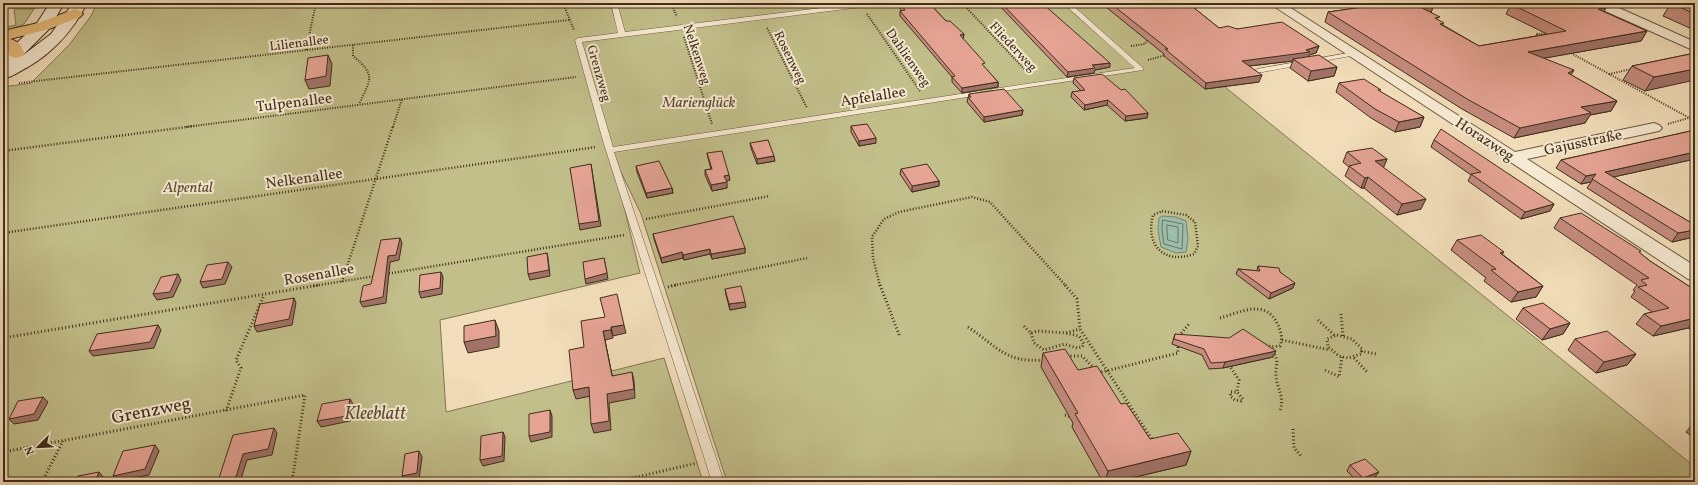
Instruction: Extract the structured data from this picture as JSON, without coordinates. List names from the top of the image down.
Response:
{
  "streets": {
    "street": ["Horazweg", "Gajusstraße"],
    "lane": ["Grenzweg", "Apfelallee"],
    "path": [
      "Lilienallee",
      "Fliederweg",
      "Nelkenweg",
      "Rosenweg",
      "Dahlienweg",
      "Tulpenallee",
      "Nelkenallee",
      "Rosenallee"
    ]
  },
  "crossings": [
    ["Lilienallee", "Grenzweg"],
    ["Fliederweg", "Apfelallee"],
    ["Nelkenweg", "Apfelallee"],
    ["Rosenweg", "Apfelallee"],
    ["Dahlienweg", "Apfelallee"],
    ["Grenzweg", "Apfelallee"],
    ["Grenzweg", "Tulpenallee"],
    ["Grenzweg", "Nelkenallee"],
    ["Grenzweg", "Rosenallee"],
    ["Apfelallee", "Nelkenallee"],
    ["Horazweg", "Gajusstraße"]
  ],
  "parks": ["Marienglück", "Alpental", "Kleeblatt"],
  "north": "bottom left"
}
